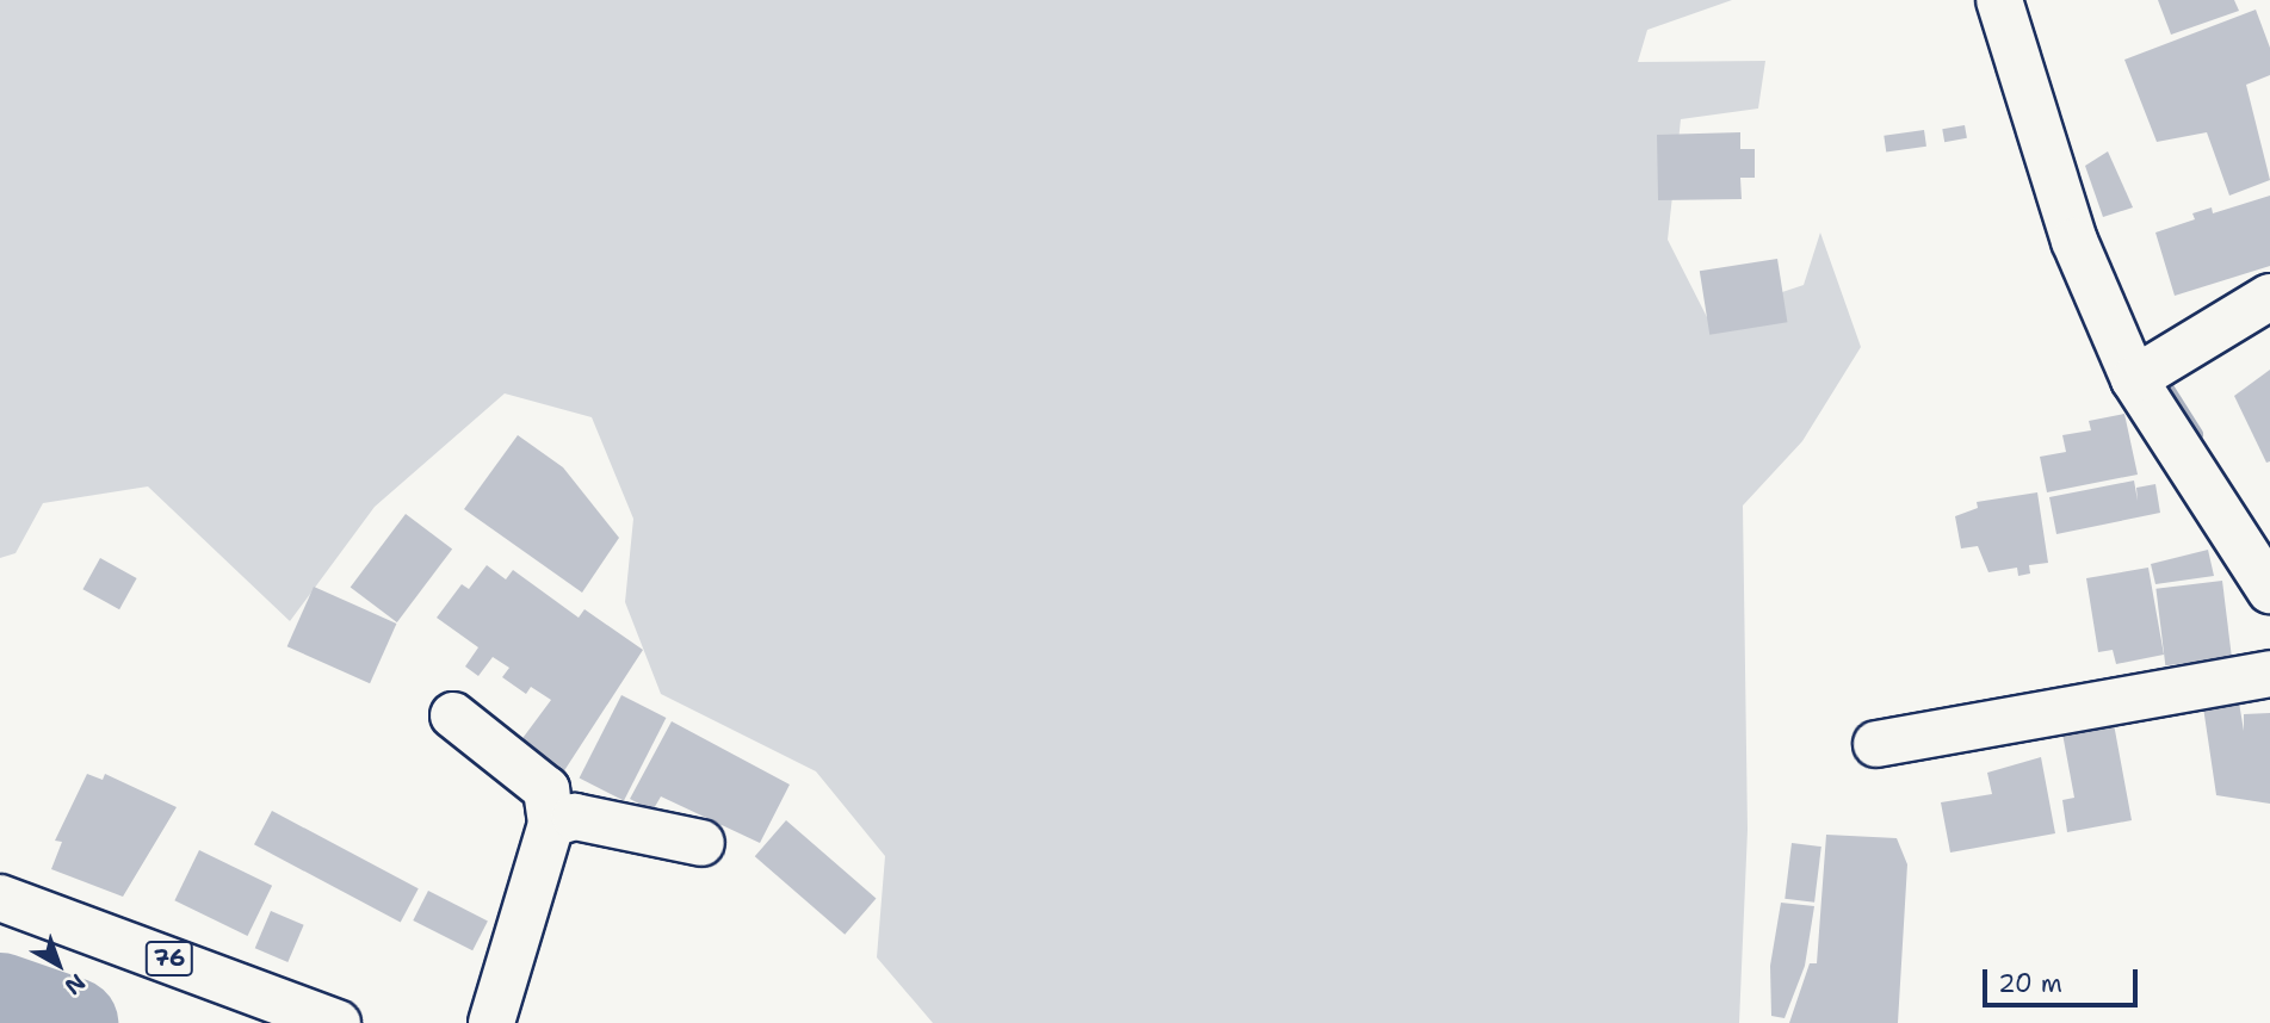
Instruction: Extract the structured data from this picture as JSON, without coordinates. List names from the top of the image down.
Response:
{
  "streets": {
    "street": ["76"]
  },
  "scale_bar": "20 m",
  "north": "bottom right"
}
